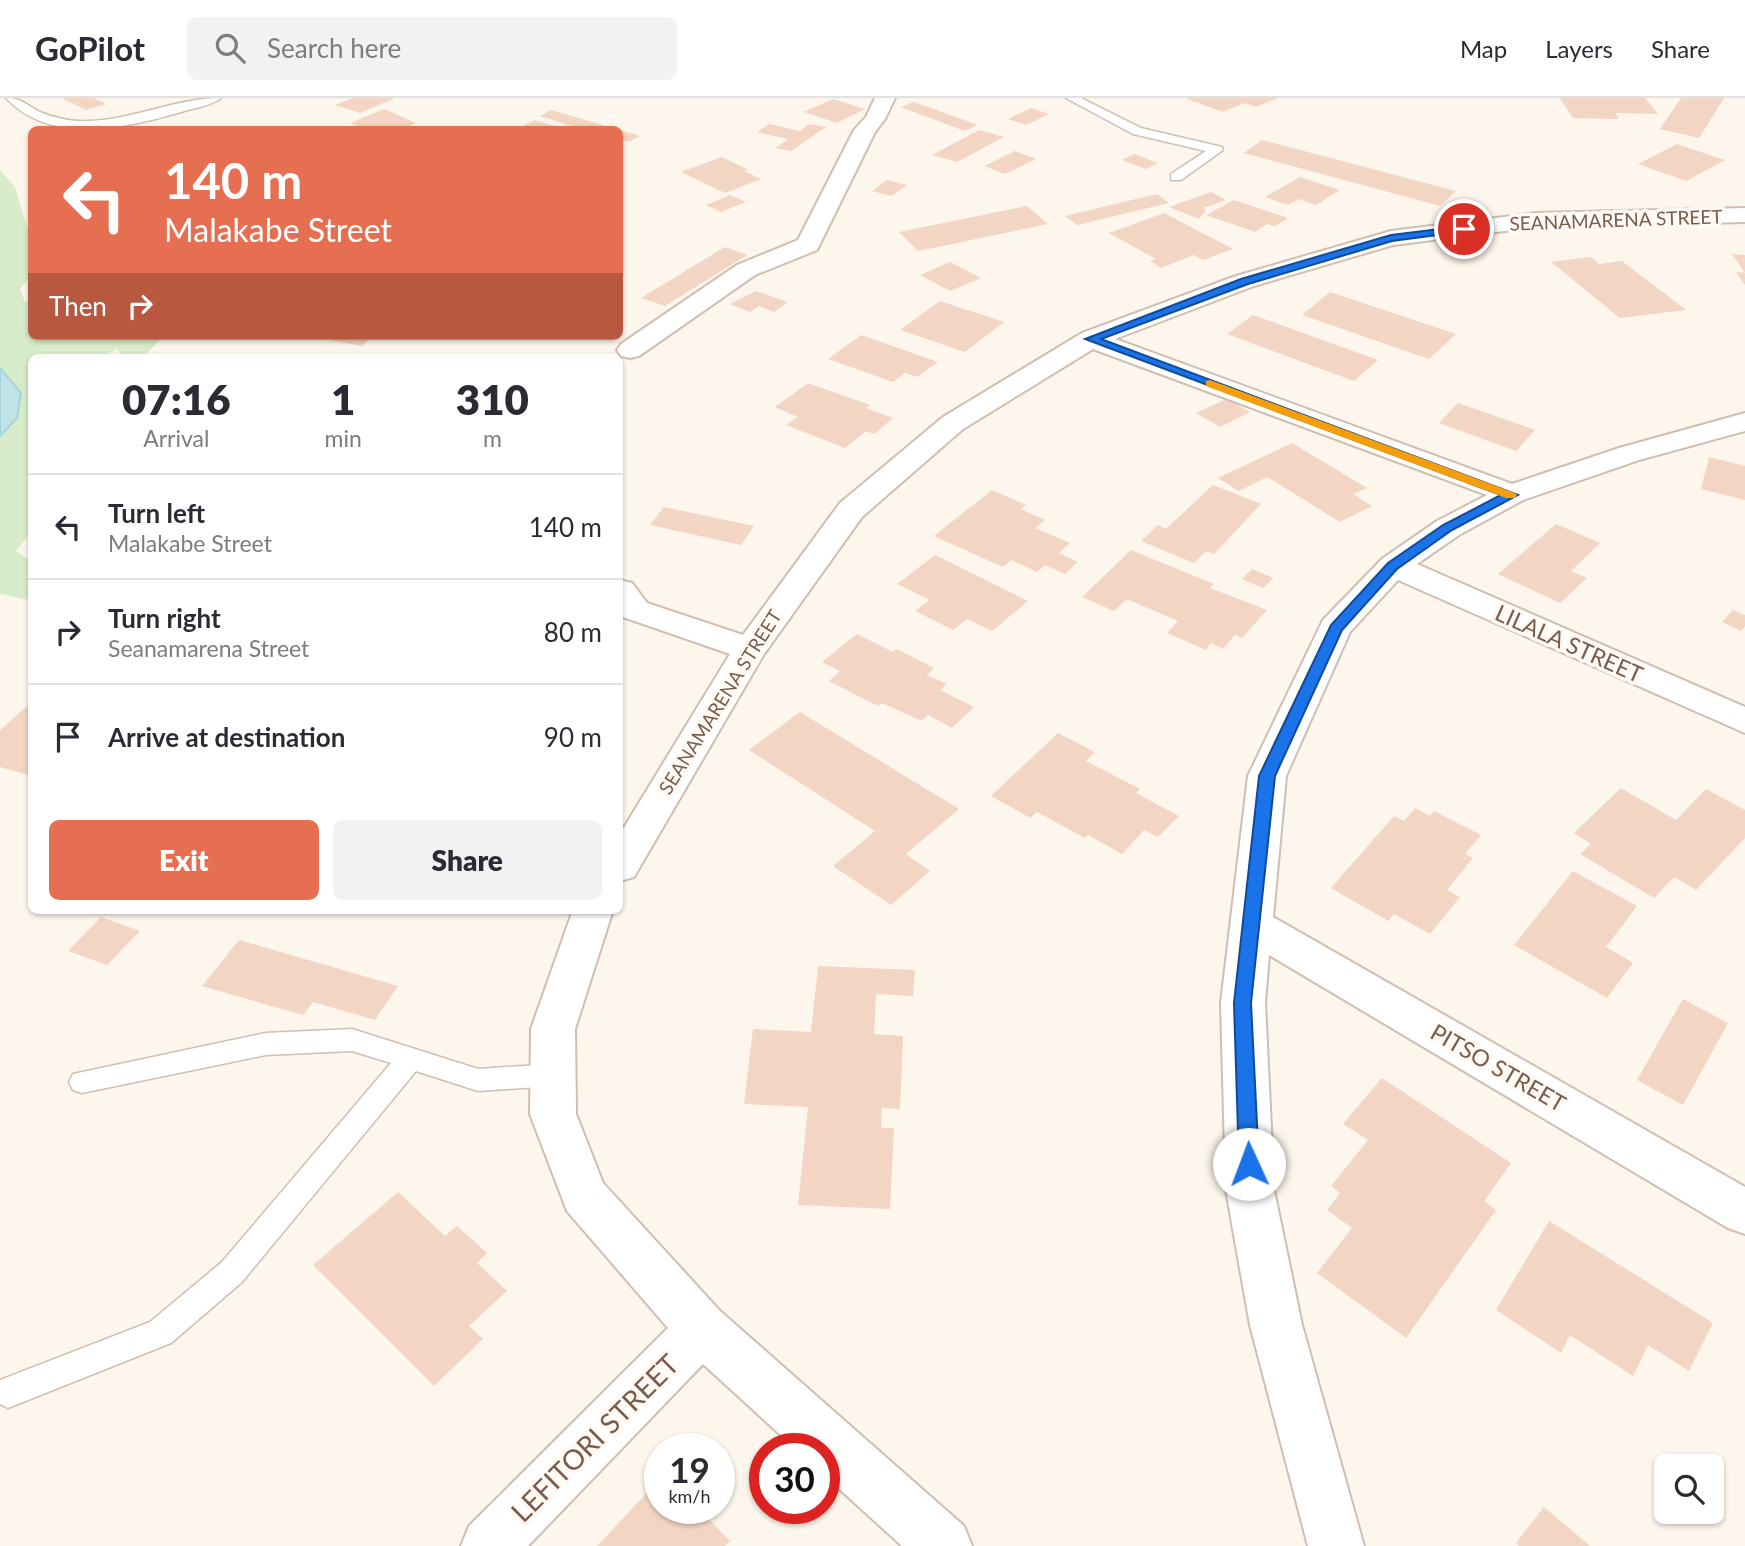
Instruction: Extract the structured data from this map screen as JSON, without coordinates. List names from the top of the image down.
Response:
{
  "streets": {
    "street": [
      "SEANAMARENA STREET",
      "LILALA STREET",
      "PITSO STREET",
      "LEFITORI STREET"
    ]
  },
  "page": {
    "header": "GoPilot",
    "search": "Search here",
    "nav": ["Map", "Layers", "Share"],
    "turn": ["140 m", "Malakabe Street"],
    "then": "Then",
    "eta": [
      "07:16",
      "Arrival",
      "1",
      "min",
      "310",
      "m"
    ],
    "list": [
      {
        "name": "Turn left",
        "note": "Malakabe Street",
        "value": "140 m"
      },
      {
        "name": "Turn right",
        "note": "Seanamarena Street",
        "value": "80 m"
      },
      {
        "name": "Arrive at destination",
        "value": "90 m"
      }
    ],
    "buttons": ["Exit", "Share"],
    "speed": "19 km/h",
    "limit": "30"
  }
}
